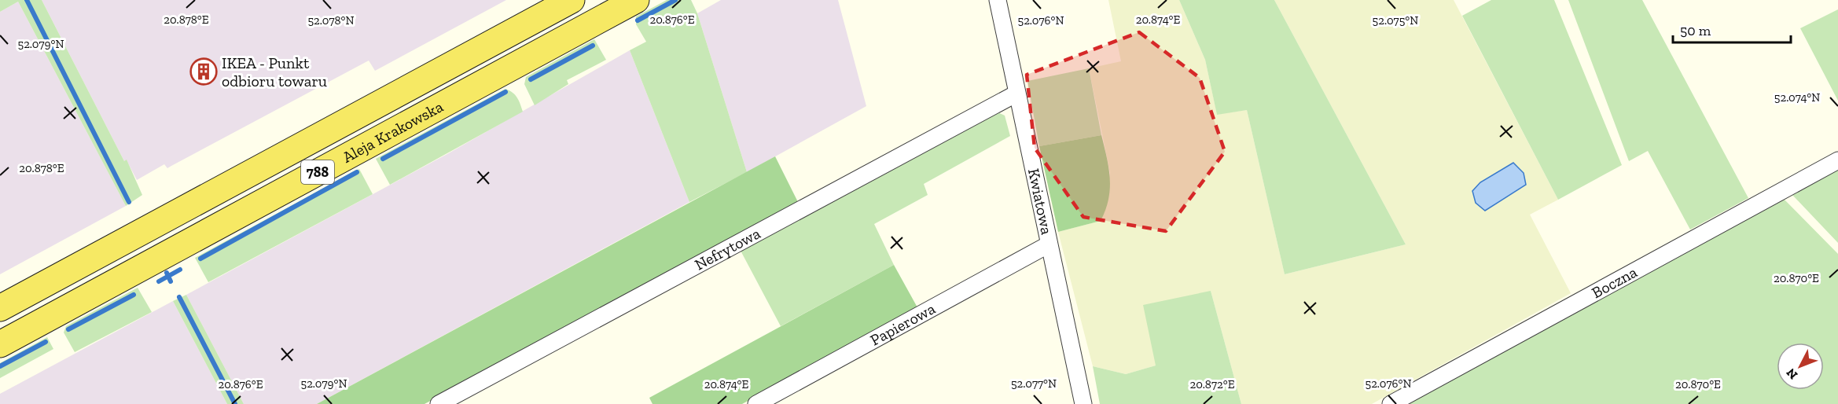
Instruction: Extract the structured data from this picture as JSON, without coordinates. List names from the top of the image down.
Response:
{
  "streets": {
    "main road": ["Aleja Krakowska", "788"],
    "street": [
      "Kwiatowa",
      "Nefrytowa",
      "Boczna",
      "Papierowa"
    ]
  },
  "crossings": [
    ["Kwiatowa", "Nefrytowa"],
    ["Kwiatowa", "Papierowa"]
  ],
  "places": {
    "building": ["IKEA - Punkt odbioru towaru"]
  },
  "scale_bar": "50 m",
  "north": "bottom left",
  "coordinates": [
    "20.878°E",
    "20.876°E",
    "20.874°E",
    "52.075°N",
    "52.078°N",
    "52.076°N",
    "52.079°N",
    "52.074°N",
    "20.870°E",
    "52.077°N",
    "20.872°E"
  ]
}
